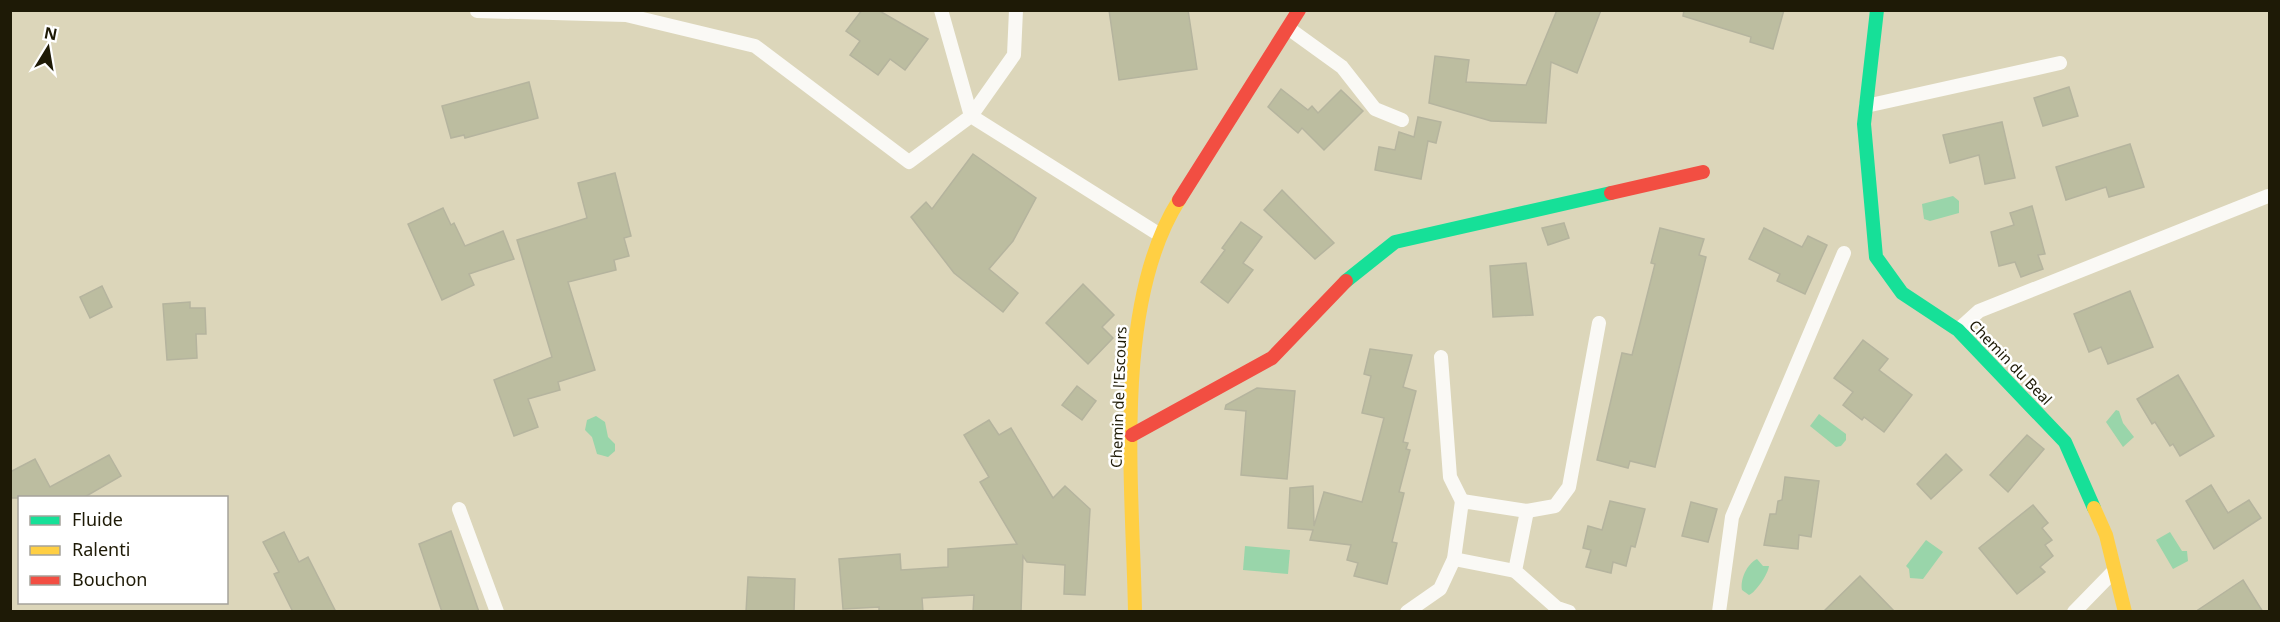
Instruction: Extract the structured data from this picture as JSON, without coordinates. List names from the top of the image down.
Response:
{
  "streets": {
    "street": ["Chemin du Beal", "Chemin de l'Escours"]
  },
  "legend": ["Fluide", "Ralenti", "Bouchon"],
  "north": "top"
}
